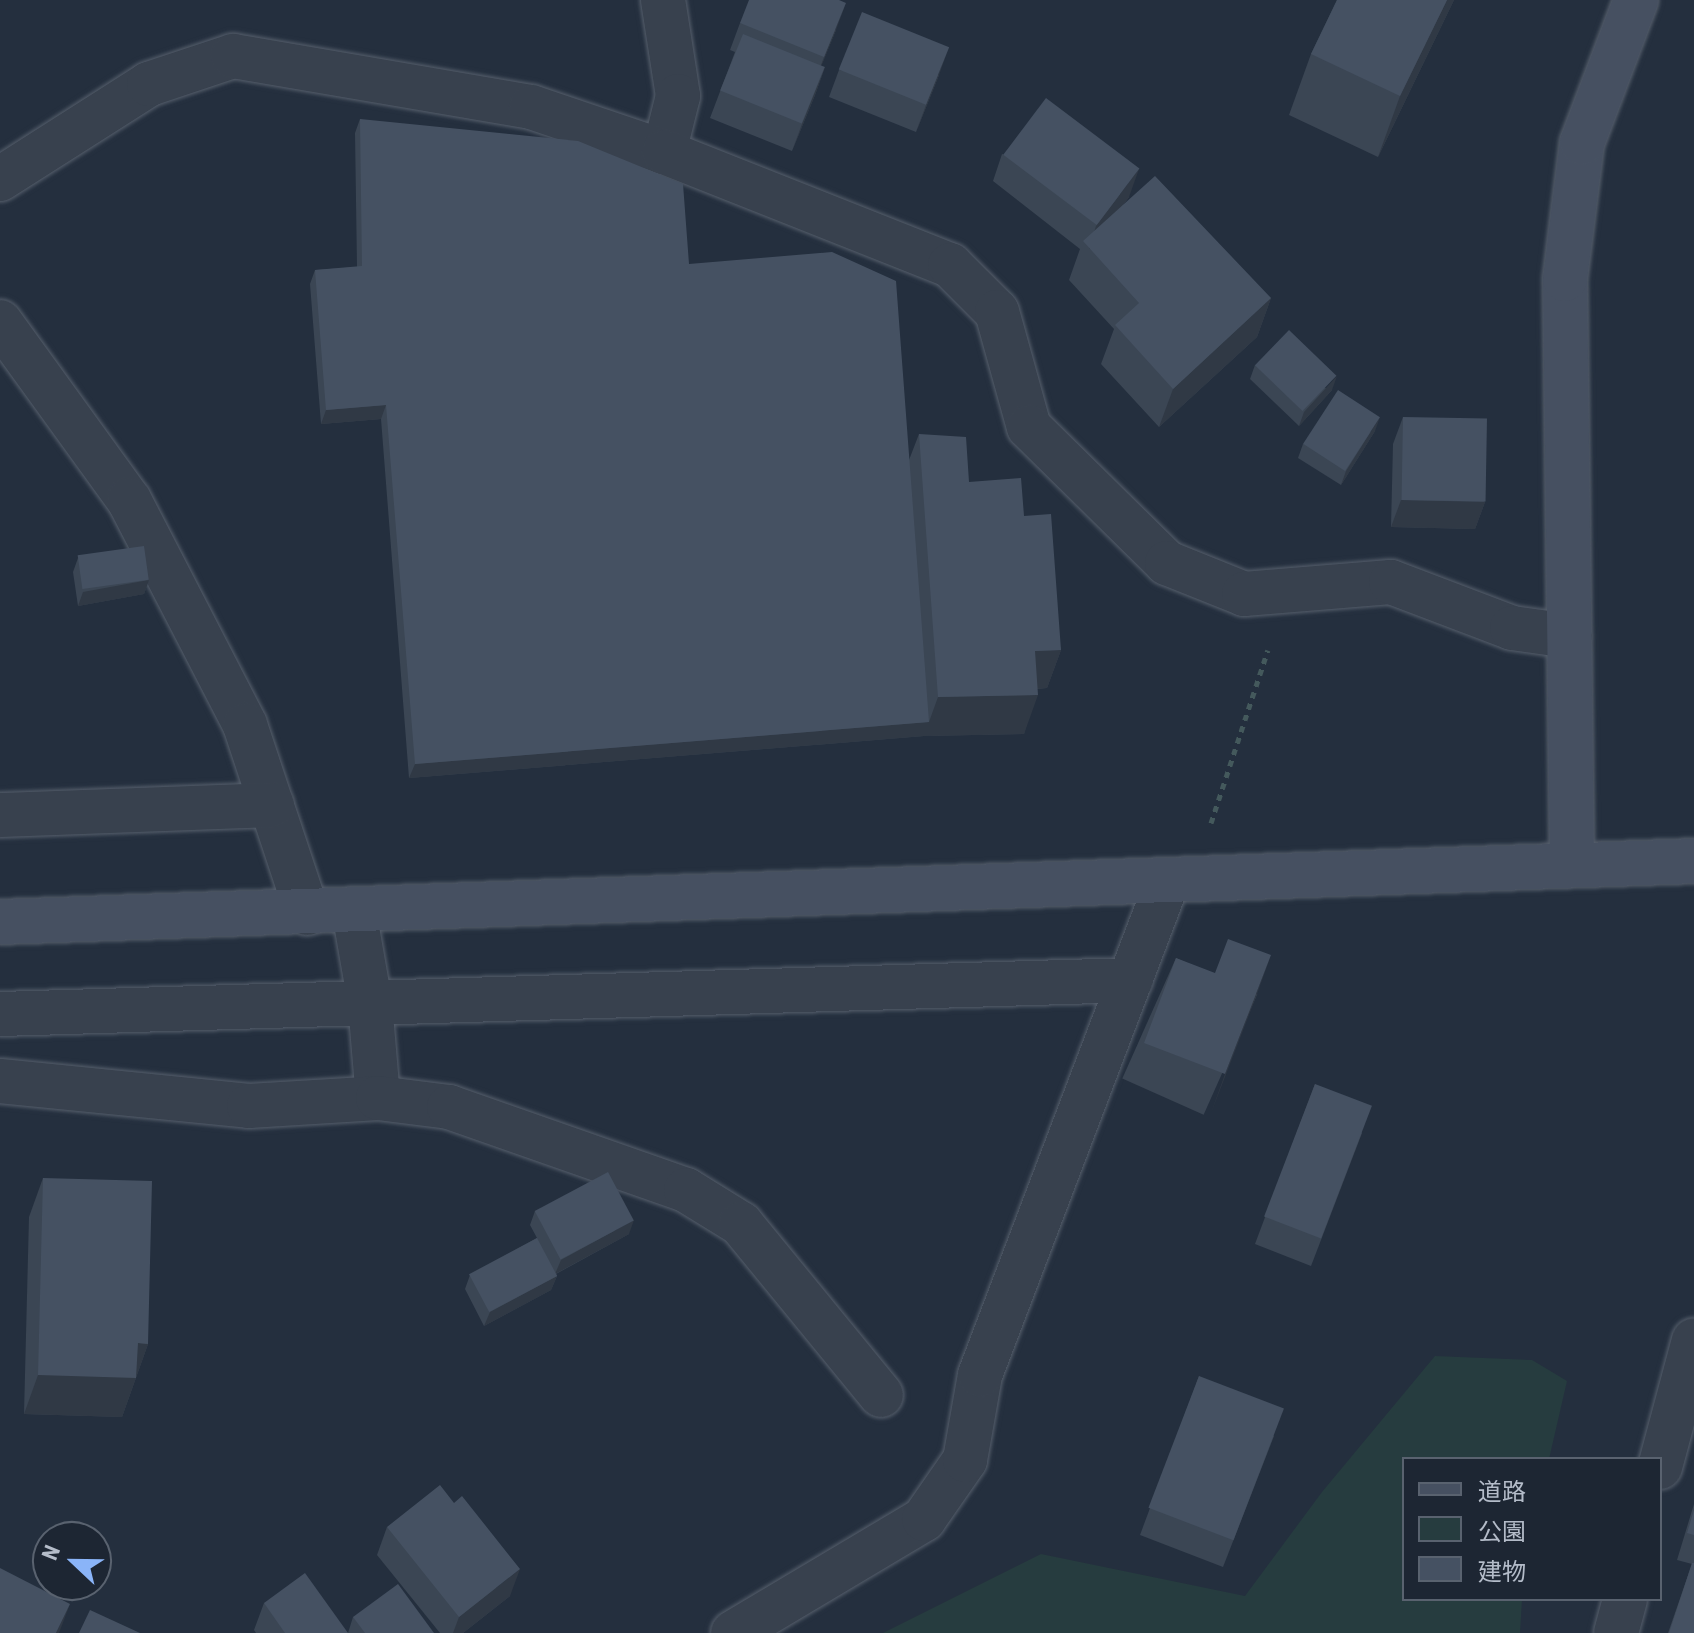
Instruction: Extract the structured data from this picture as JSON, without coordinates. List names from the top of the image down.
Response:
{
  "legend": ["道路", "公園", "建物"],
  "north": "left"
}
